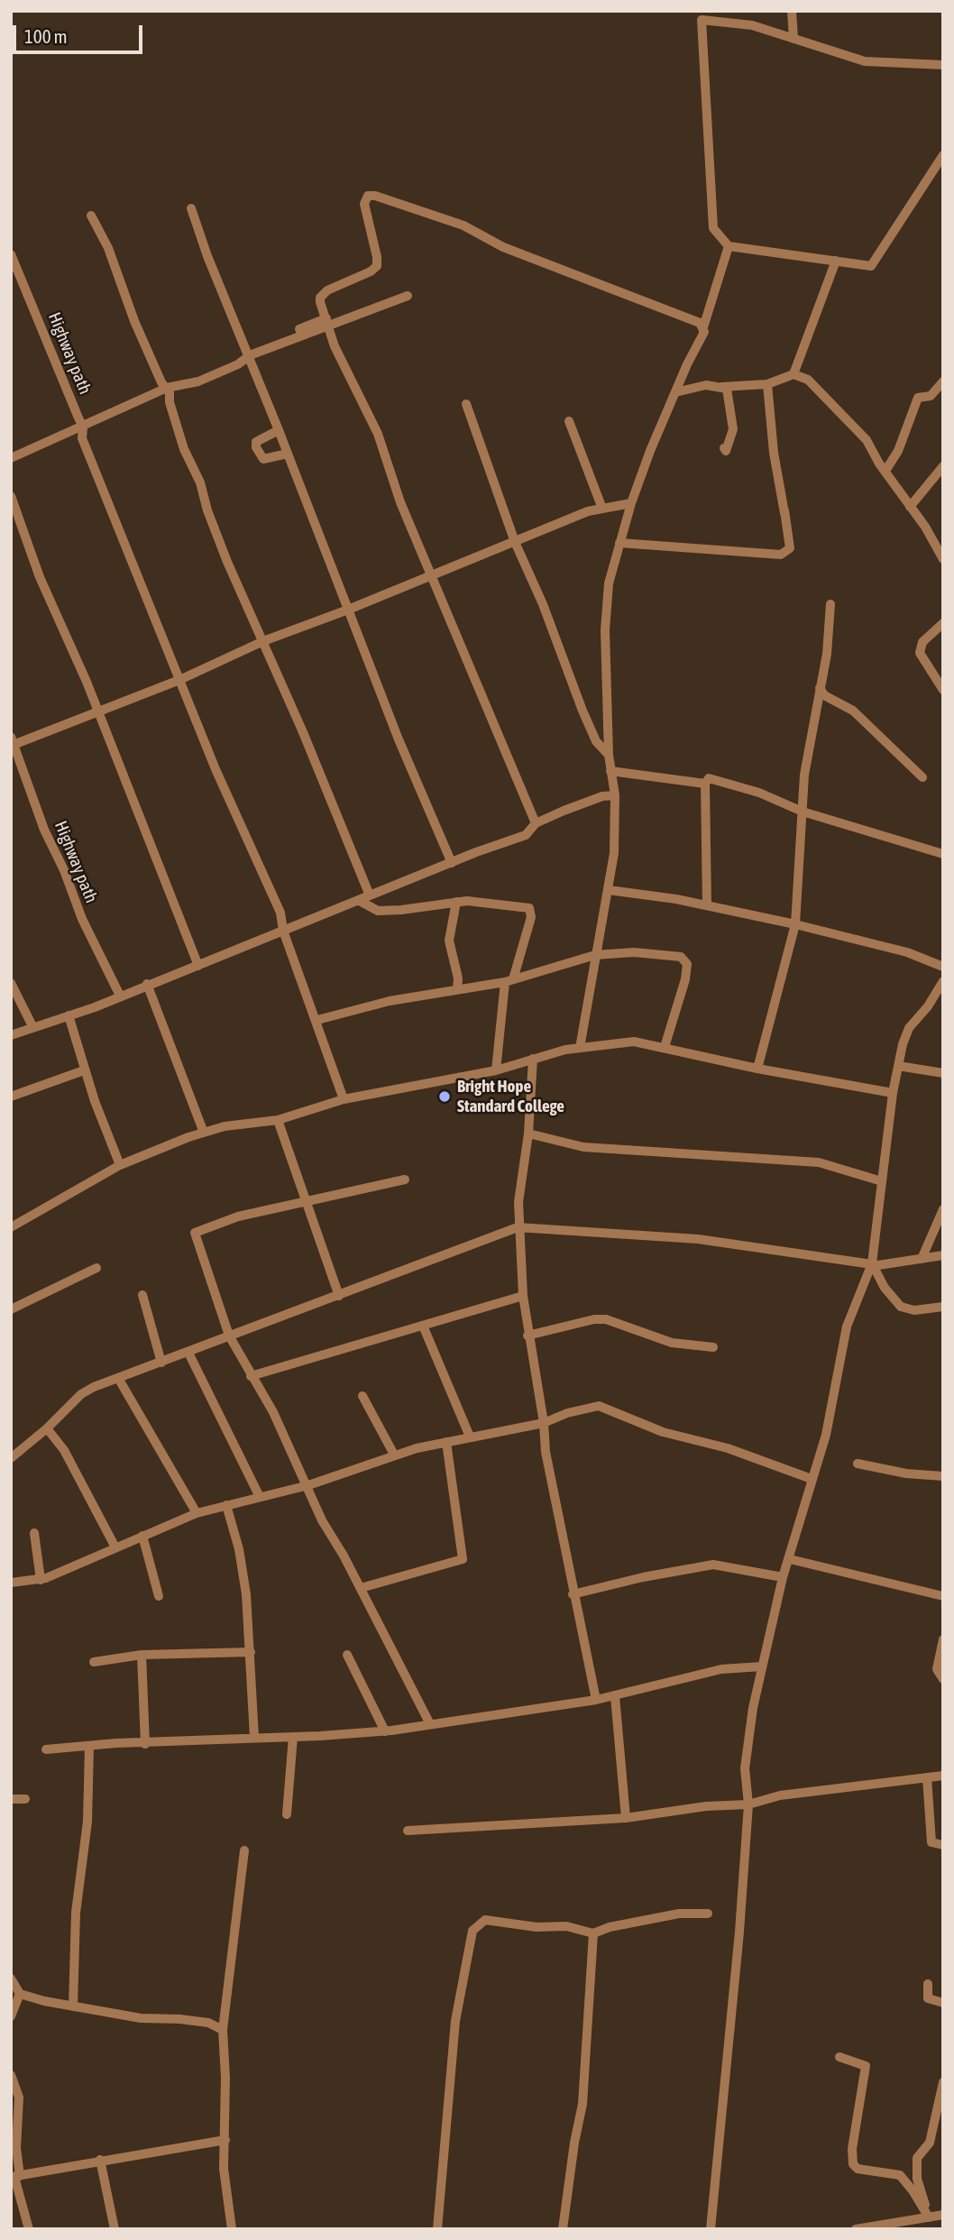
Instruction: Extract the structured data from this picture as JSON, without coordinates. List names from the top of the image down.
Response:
{
  "streets": {
    "street": ["Highway path"]
  },
  "places": ["Bright Hope Standard College"],
  "scale_bar": "100 m"
}
